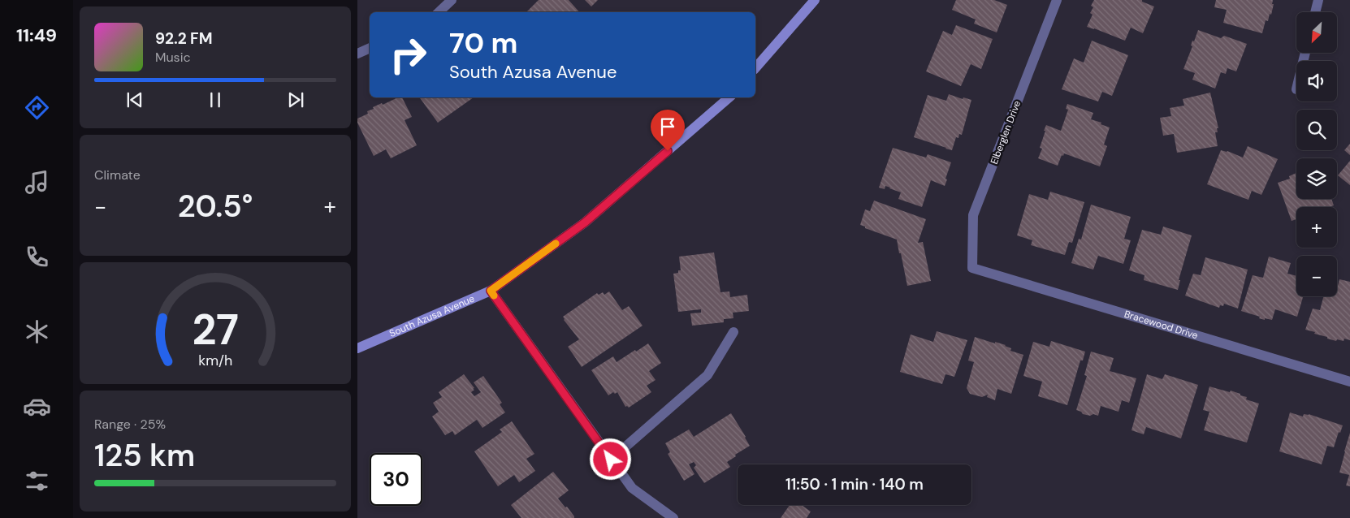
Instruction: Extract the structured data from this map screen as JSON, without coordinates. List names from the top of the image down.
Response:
{
  "streets": {
    "street": ["Elberglen Drive", "South Azusa Avenue", "Bracewood Drive"]
  },
  "crossings": [
    ["Elberglen Drive", "Bracewood Drive"]
  ],
  "north": "bottom left",
  "page": {
    "tabs": "11:49",
    "map_buttons": ["+", "−"],
    "turn": ["70 m", "South Azusa Avenue"],
    "song": ["92.2 FM", "Music"],
    "tile": [
      "Climate",
      ["Range · 25%", "125 km"]
    ],
    "heat": ["−", "20.5°", "+"],
    "limit": "30",
    "trip": "11:50 · 1 min · 140 m",
    "gauge": ["27", "km/h"]
  }
}
